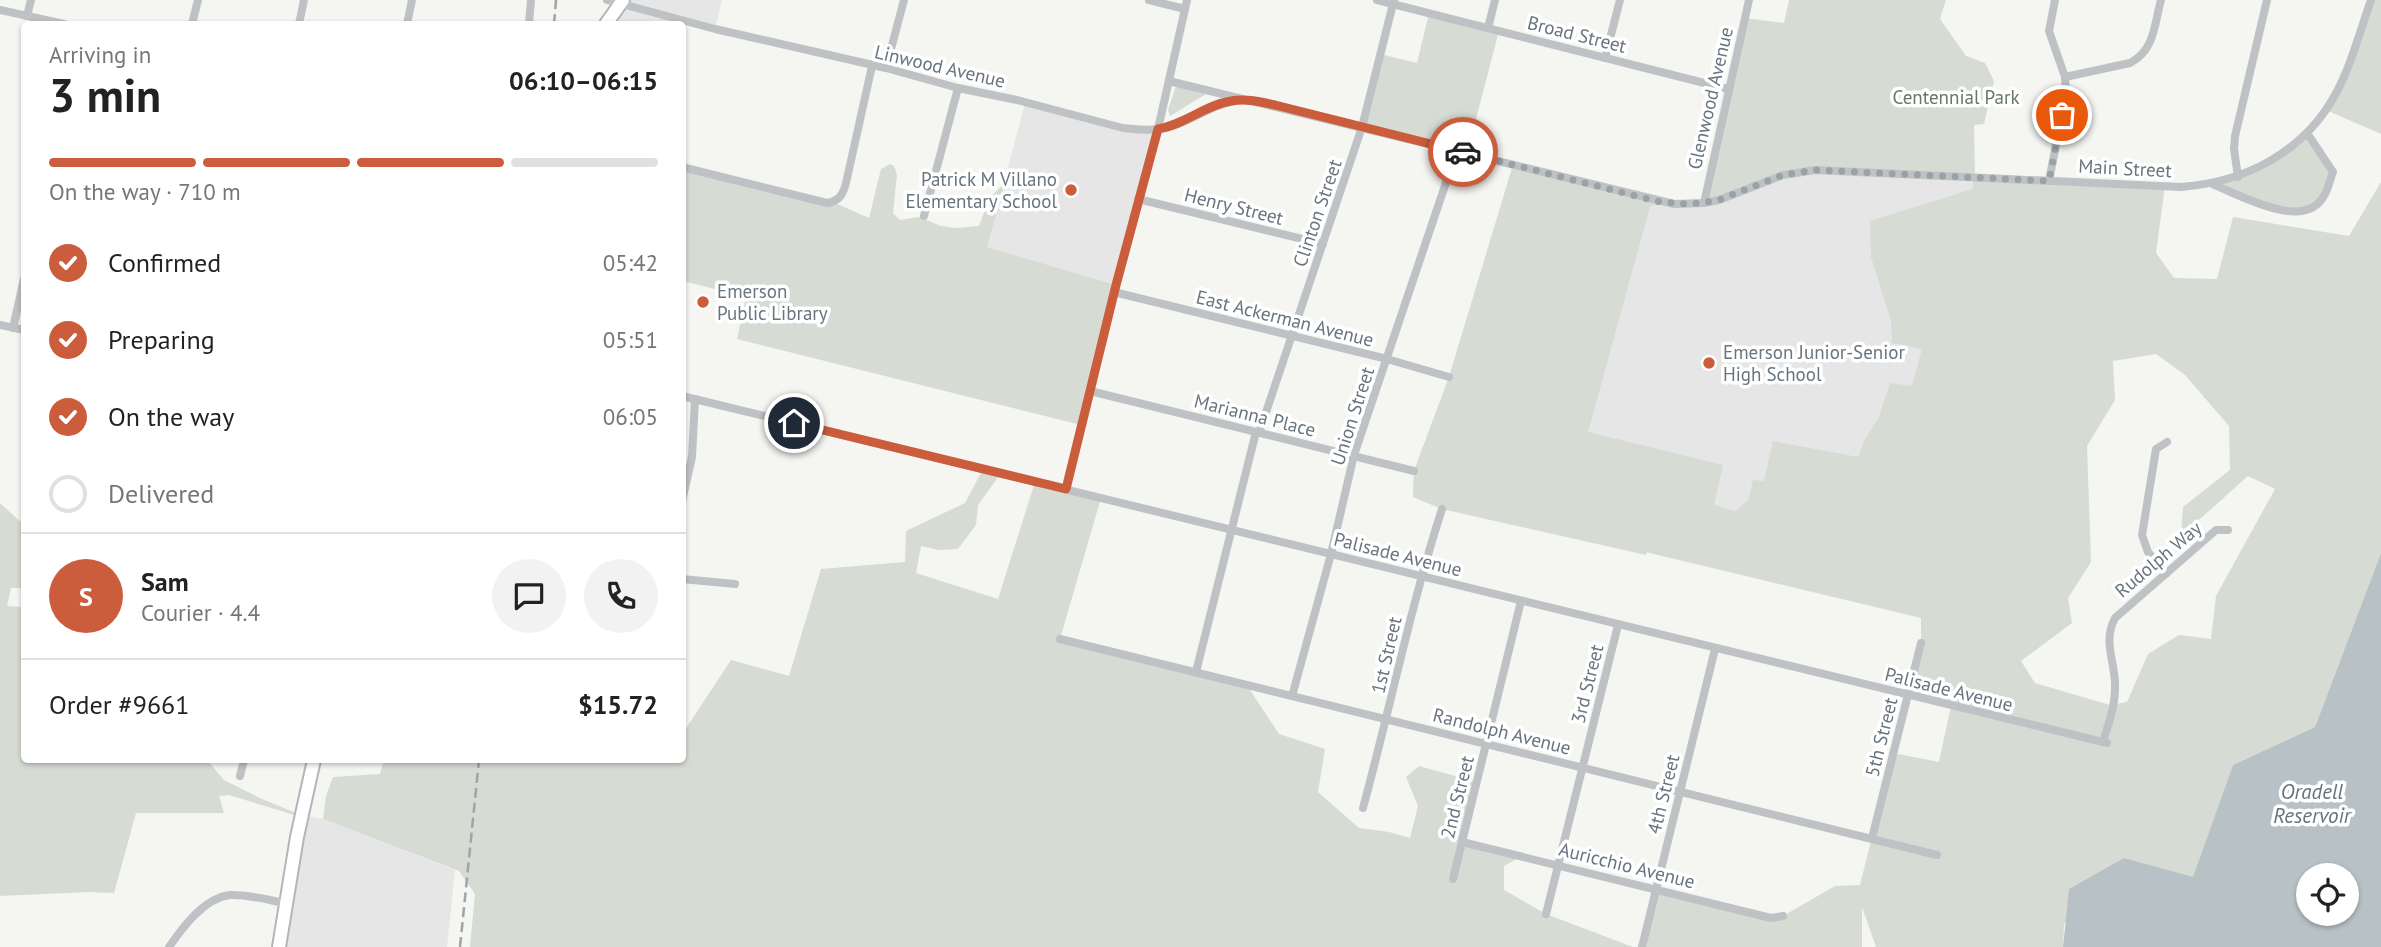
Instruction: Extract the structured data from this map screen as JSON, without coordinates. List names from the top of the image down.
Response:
{
  "streets": {
    "street": [
      "Broad Street",
      "Linwood Avenue",
      "Glenwood Avenue",
      "Main Street",
      "Henry Street",
      "Clinton Street",
      "East Ackerman Avenue",
      "Marianna Place",
      "Union Street",
      "Palisade Avenue",
      "Rudolph Way",
      "1st Street",
      "3rd Street",
      "Randolph Avenue",
      "5th Street",
      "4th Street",
      "2nd Street",
      "Auricchio Avenue"
    ]
  },
  "crossings": [
    ["Broad Street", "Glenwood Avenue"],
    ["Broad Street", "Clinton Street"],
    ["Linwood Avenue", "Main Street"],
    ["Glenwood Avenue", "Main Street"],
    ["Main Street", "Clinton Street"],
    ["Main Street", "Union Street"],
    ["Henry Street", "Clinton Street"],
    ["Clinton Street", "East Ackerman Avenue"],
    ["Clinton Street", "Marianna Place"],
    ["Clinton Street", "Palisade Avenue"],
    ["Clinton Street", "Randolph Avenue"],
    ["East Ackerman Avenue", "Union Street"],
    ["Marianna Place", "Union Street"],
    ["Union Street", "Palisade Avenue"],
    ["Union Street", "Randolph Avenue"],
    ["Palisade Avenue", "Rudolph Way"],
    ["Palisade Avenue", "1st Street"],
    ["Palisade Avenue", "3rd Street"],
    ["Palisade Avenue", "5th Street"],
    ["Palisade Avenue", "4th Street"],
    ["Palisade Avenue", "2nd Street"],
    ["1st Street", "Randolph Avenue"],
    ["3rd Street", "Randolph Avenue"],
    ["3rd Street", "Auricchio Avenue"],
    ["Randolph Avenue", "5th Street"],
    ["Randolph Avenue", "4th Street"],
    ["Randolph Avenue", "2nd Street"],
    ["4th Street", "Auricchio Avenue"],
    ["2nd Street", "Auricchio Avenue"]
  ],
  "water": ["Oradell Reservoir"],
  "parks": ["Centennial Park"],
  "places": ["Patrick M Villano Elementary School", "Emerson Public Library", "Emerson Junior-Senior High School"],
  "page": {
    "heading": ["3 min", "Arriving in", "06:10–06:15"],
    "panel": [
      "Sam",
      "Courier · 4.4",
      "Order #9661",
      "$15.72"
    ],
    "bar": "On the way · 710 m",
    "list": [
      ["Confirmed", "05:42"],
      ["Preparing", "05:51"],
      ["On the way", "06:05"],
      "Delivered"
    ],
    "round": "S"
  }
}
